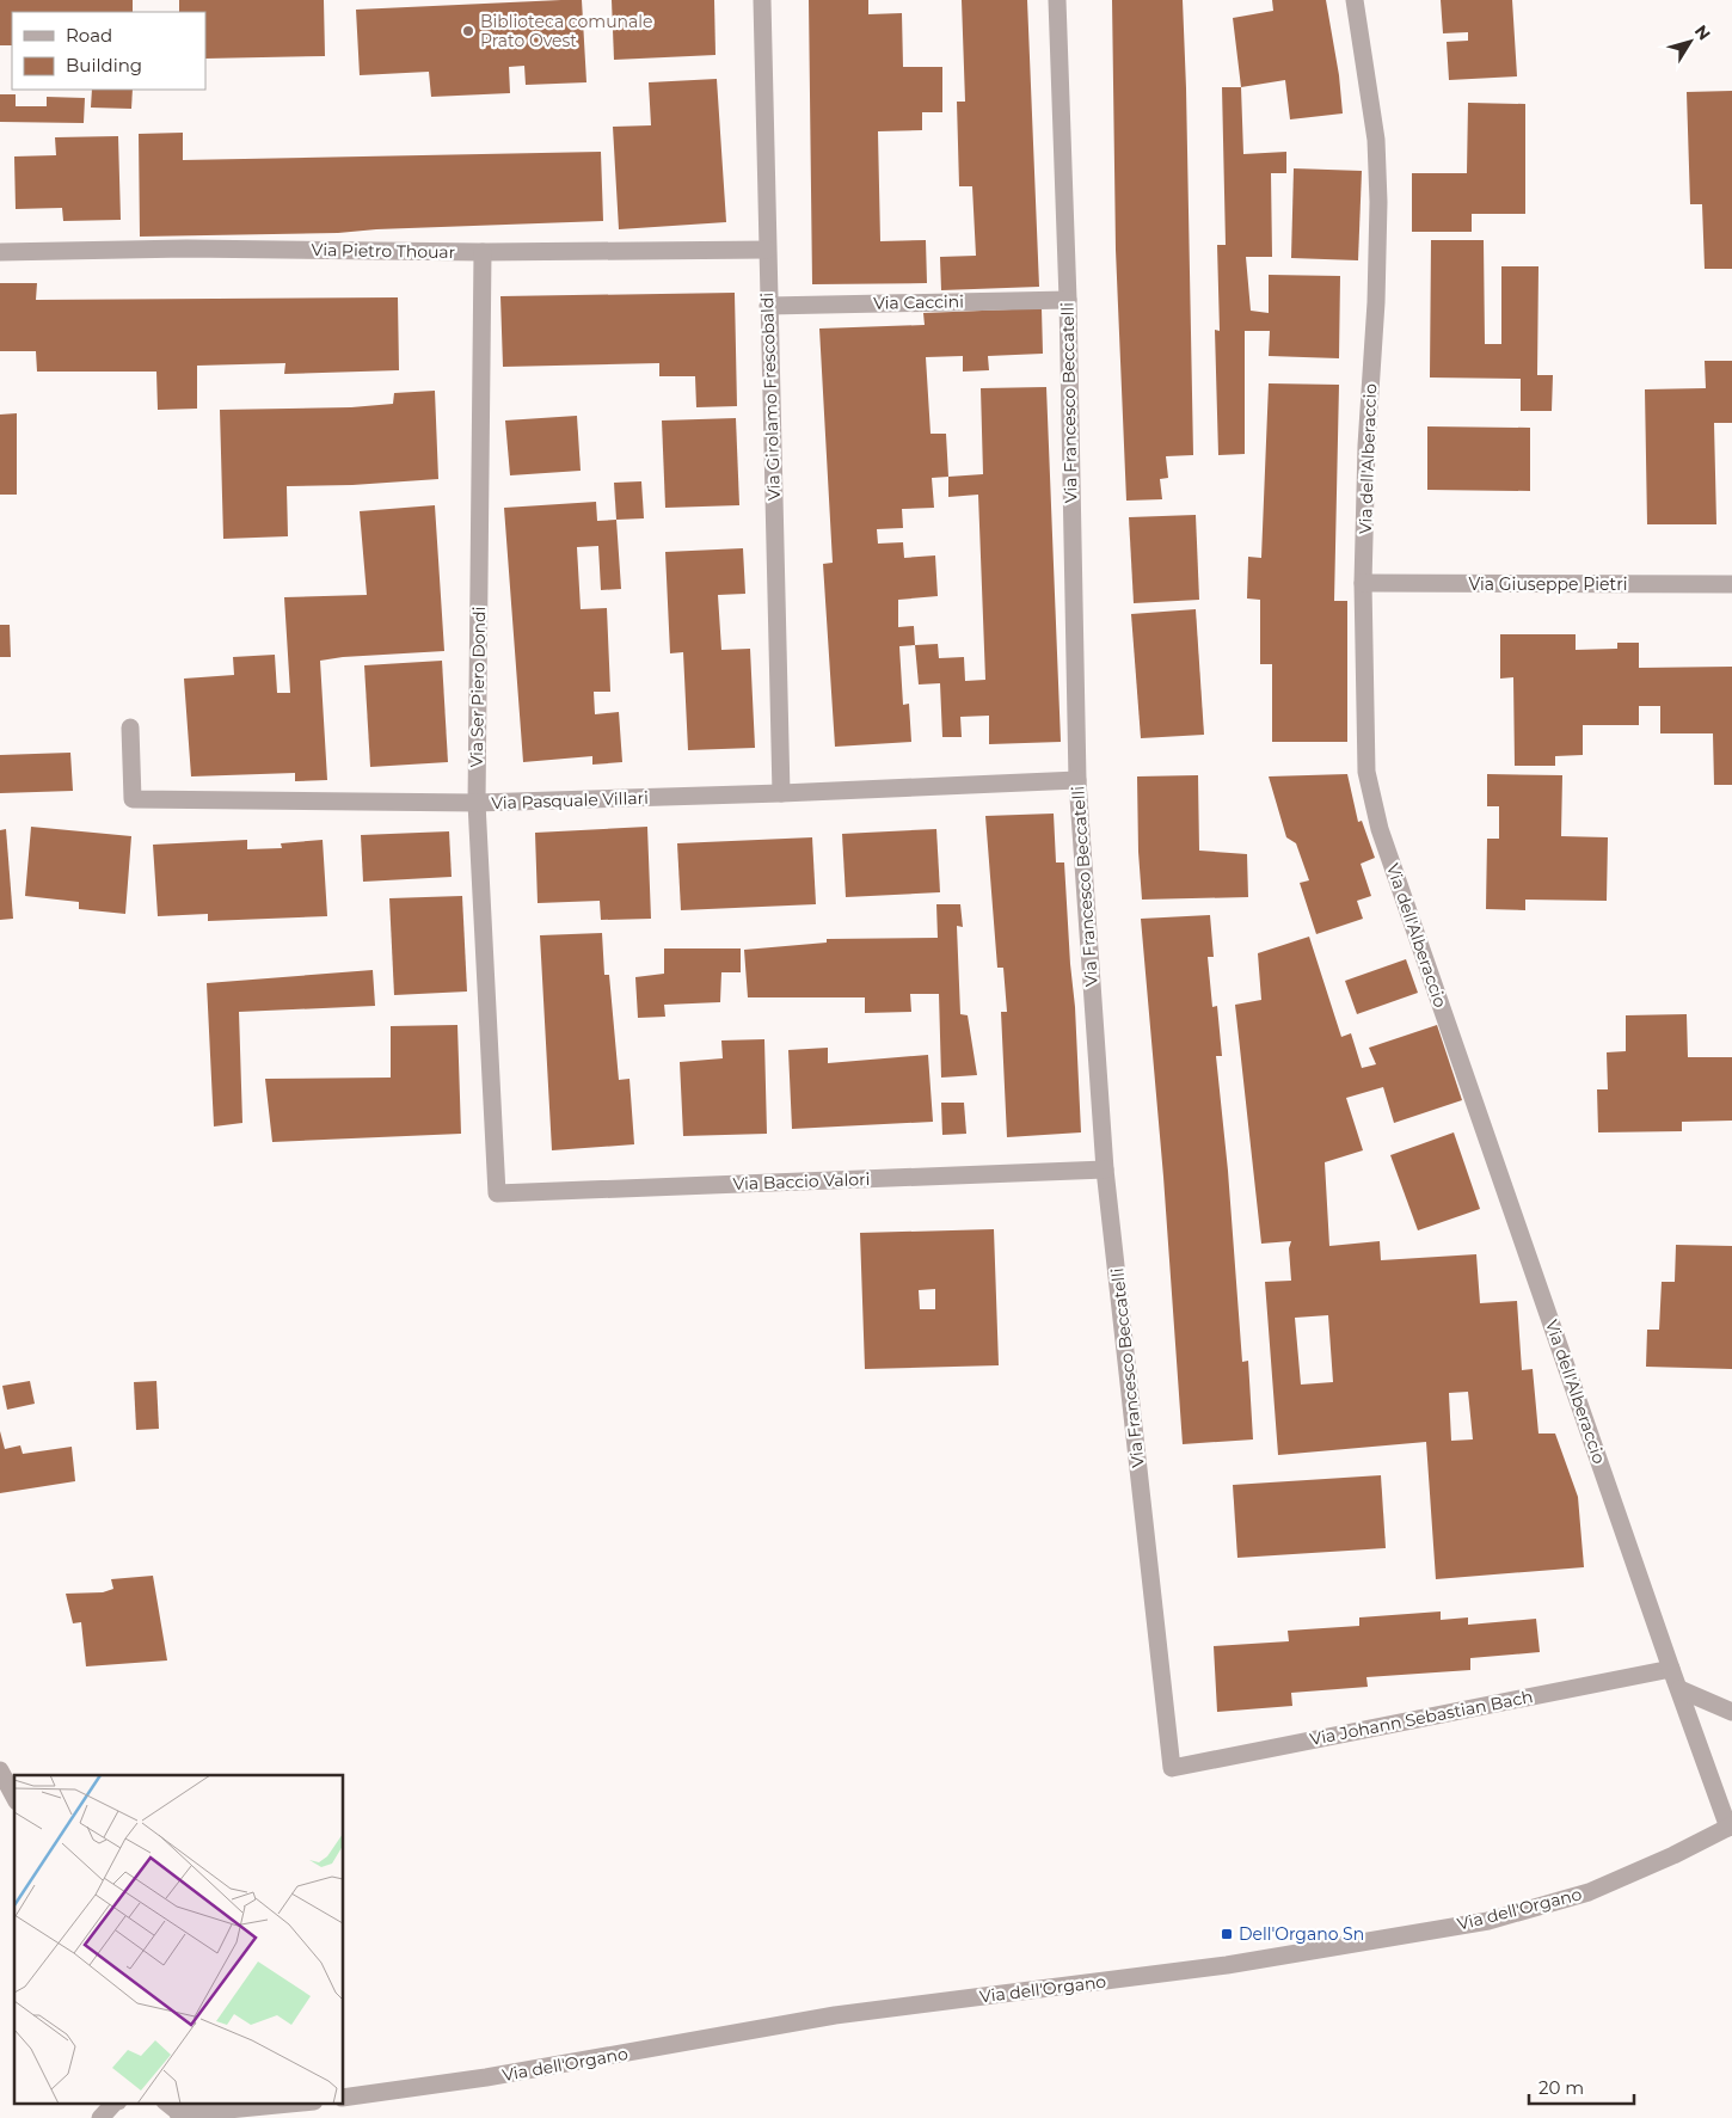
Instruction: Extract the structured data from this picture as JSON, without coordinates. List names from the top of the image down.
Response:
{
  "streets": {
    "street": [
      "Via Pietro Thouar",
      "Via Caccini",
      "Via Girolamo Frescobaldi",
      "Via Francesco Beccatelli",
      "Via dell'Alberaccio",
      "Via Giuseppe Pietri",
      "Via Ser Piero Dondi",
      "Via Pasquale Villari",
      "Via Baccio Valori",
      "Via Johann Sebastian Bach",
      "Via dell'Organo"
    ]
  },
  "crossings": [
    ["Via Pietro Thouar", "Via Girolamo Frescobaldi"],
    ["Via Pietro Thouar", "Via Ser Piero Dondi"],
    ["Via Caccini", "Via Girolamo Frescobaldi"],
    ["Via Caccini", "Via Francesco Beccatelli"],
    ["Via Girolamo Frescobaldi", "Via Pasquale Villari"],
    ["Via Francesco Beccatelli", "Via Pasquale Villari"],
    ["Via Francesco Beccatelli", "Via Baccio Valori"],
    ["Via Francesco Beccatelli", "Via Johann Sebastian Bach"],
    ["Via dell'Alberaccio", "Via Giuseppe Pietri"],
    ["Via dell'Alberaccio", "Via Johann Sebastian Bach"],
    ["Via dell'Alberaccio", "Via dell'Organo"],
    ["Via Ser Piero Dondi", "Via Pasquale Villari"],
    ["Via Ser Piero Dondi", "Via Baccio Valori"]
  ],
  "places": {
    "other": ["Biblioteca comunale Prato Ovest"],
    "transit": ["Dell'Organo Sn"]
  },
  "legend": ["Road", "Building"],
  "scale_bar": "20 m",
  "north": "top right"
}
